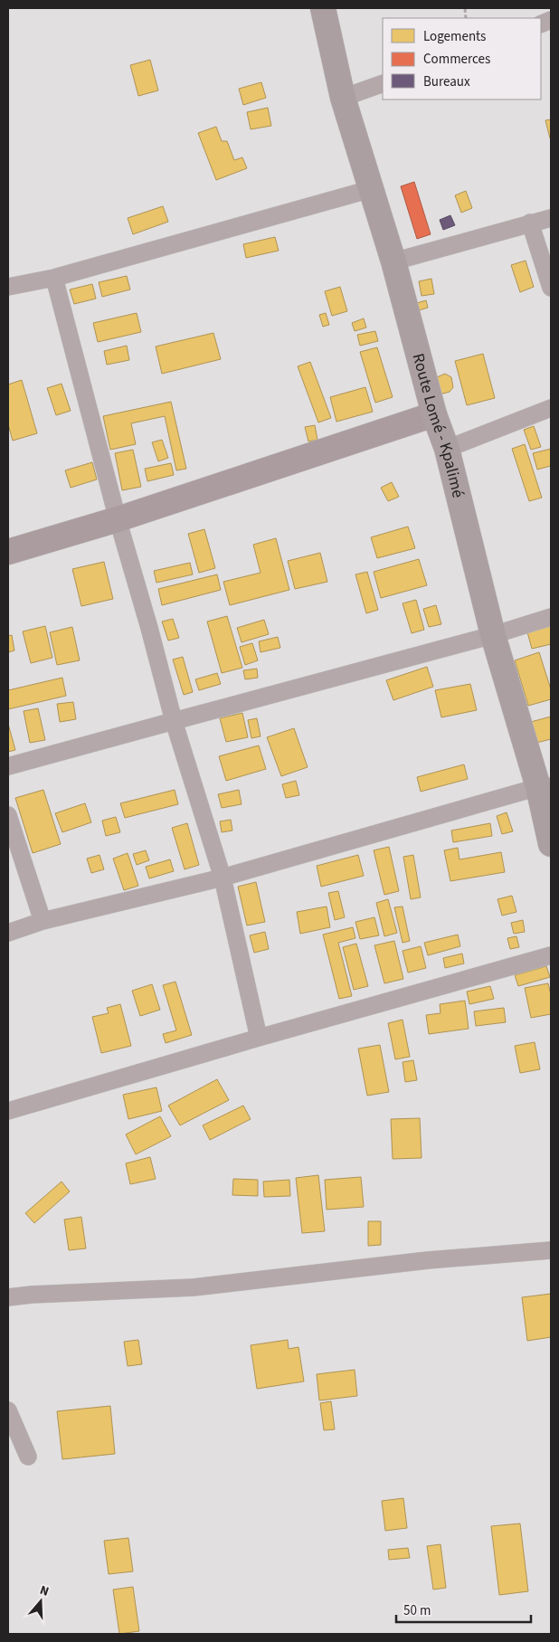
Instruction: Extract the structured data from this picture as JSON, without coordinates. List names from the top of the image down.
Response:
{
  "streets": {
    "main road": ["Route Lomé - Kpalimé"]
  },
  "legend": ["Logements", "Commerces", "Bureaux"],
  "scale_bar": "50 m",
  "north": "top"
}
